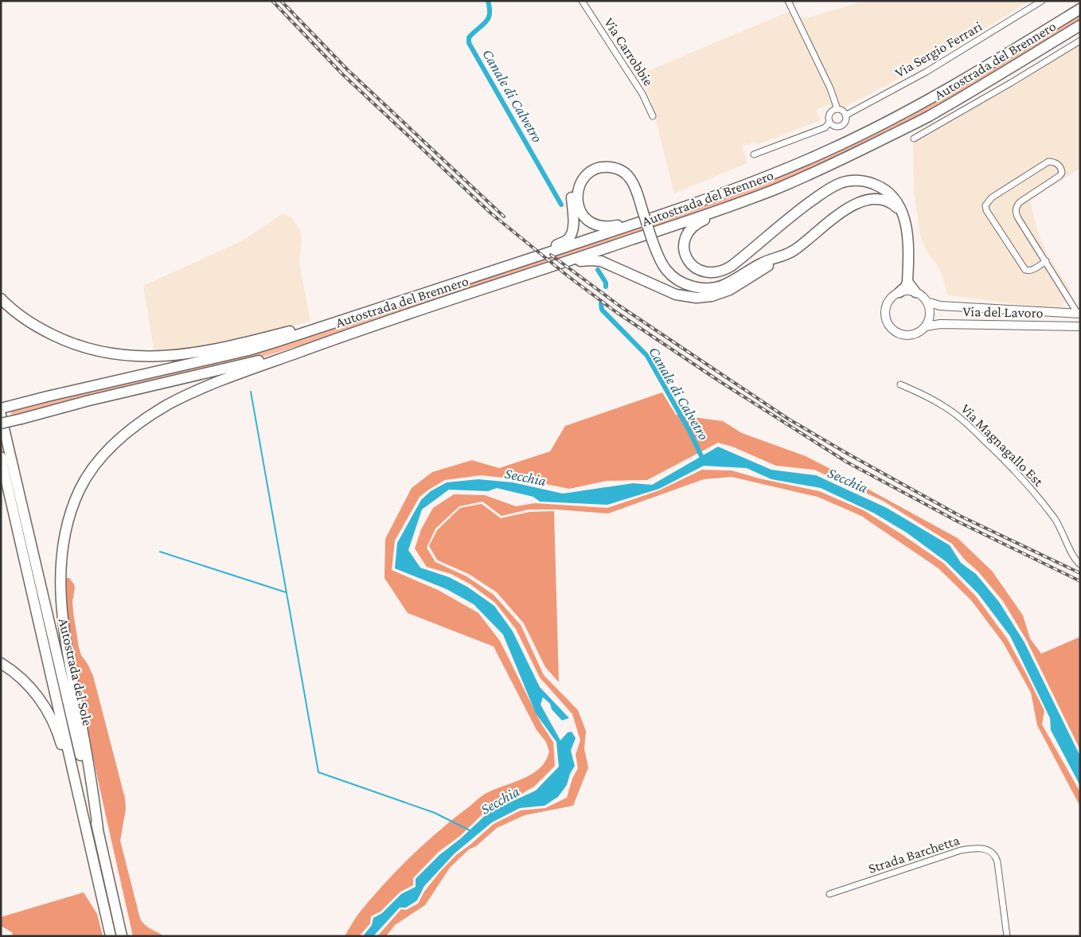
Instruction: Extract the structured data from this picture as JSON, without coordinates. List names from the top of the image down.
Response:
{
  "streets": {
    "highway": ["Autostrada del Brennero", "Autostrada del Sole"],
    "main road": ["Via del Lavoro"],
    "street": [
      "Via Sergio Ferrari",
      "Via Carrobbie",
      "Via Magnagallo Est",
      "Strada Barchetta"
    ]
  },
  "water": ["Canale di Calvetro", "Secchia"]
}
